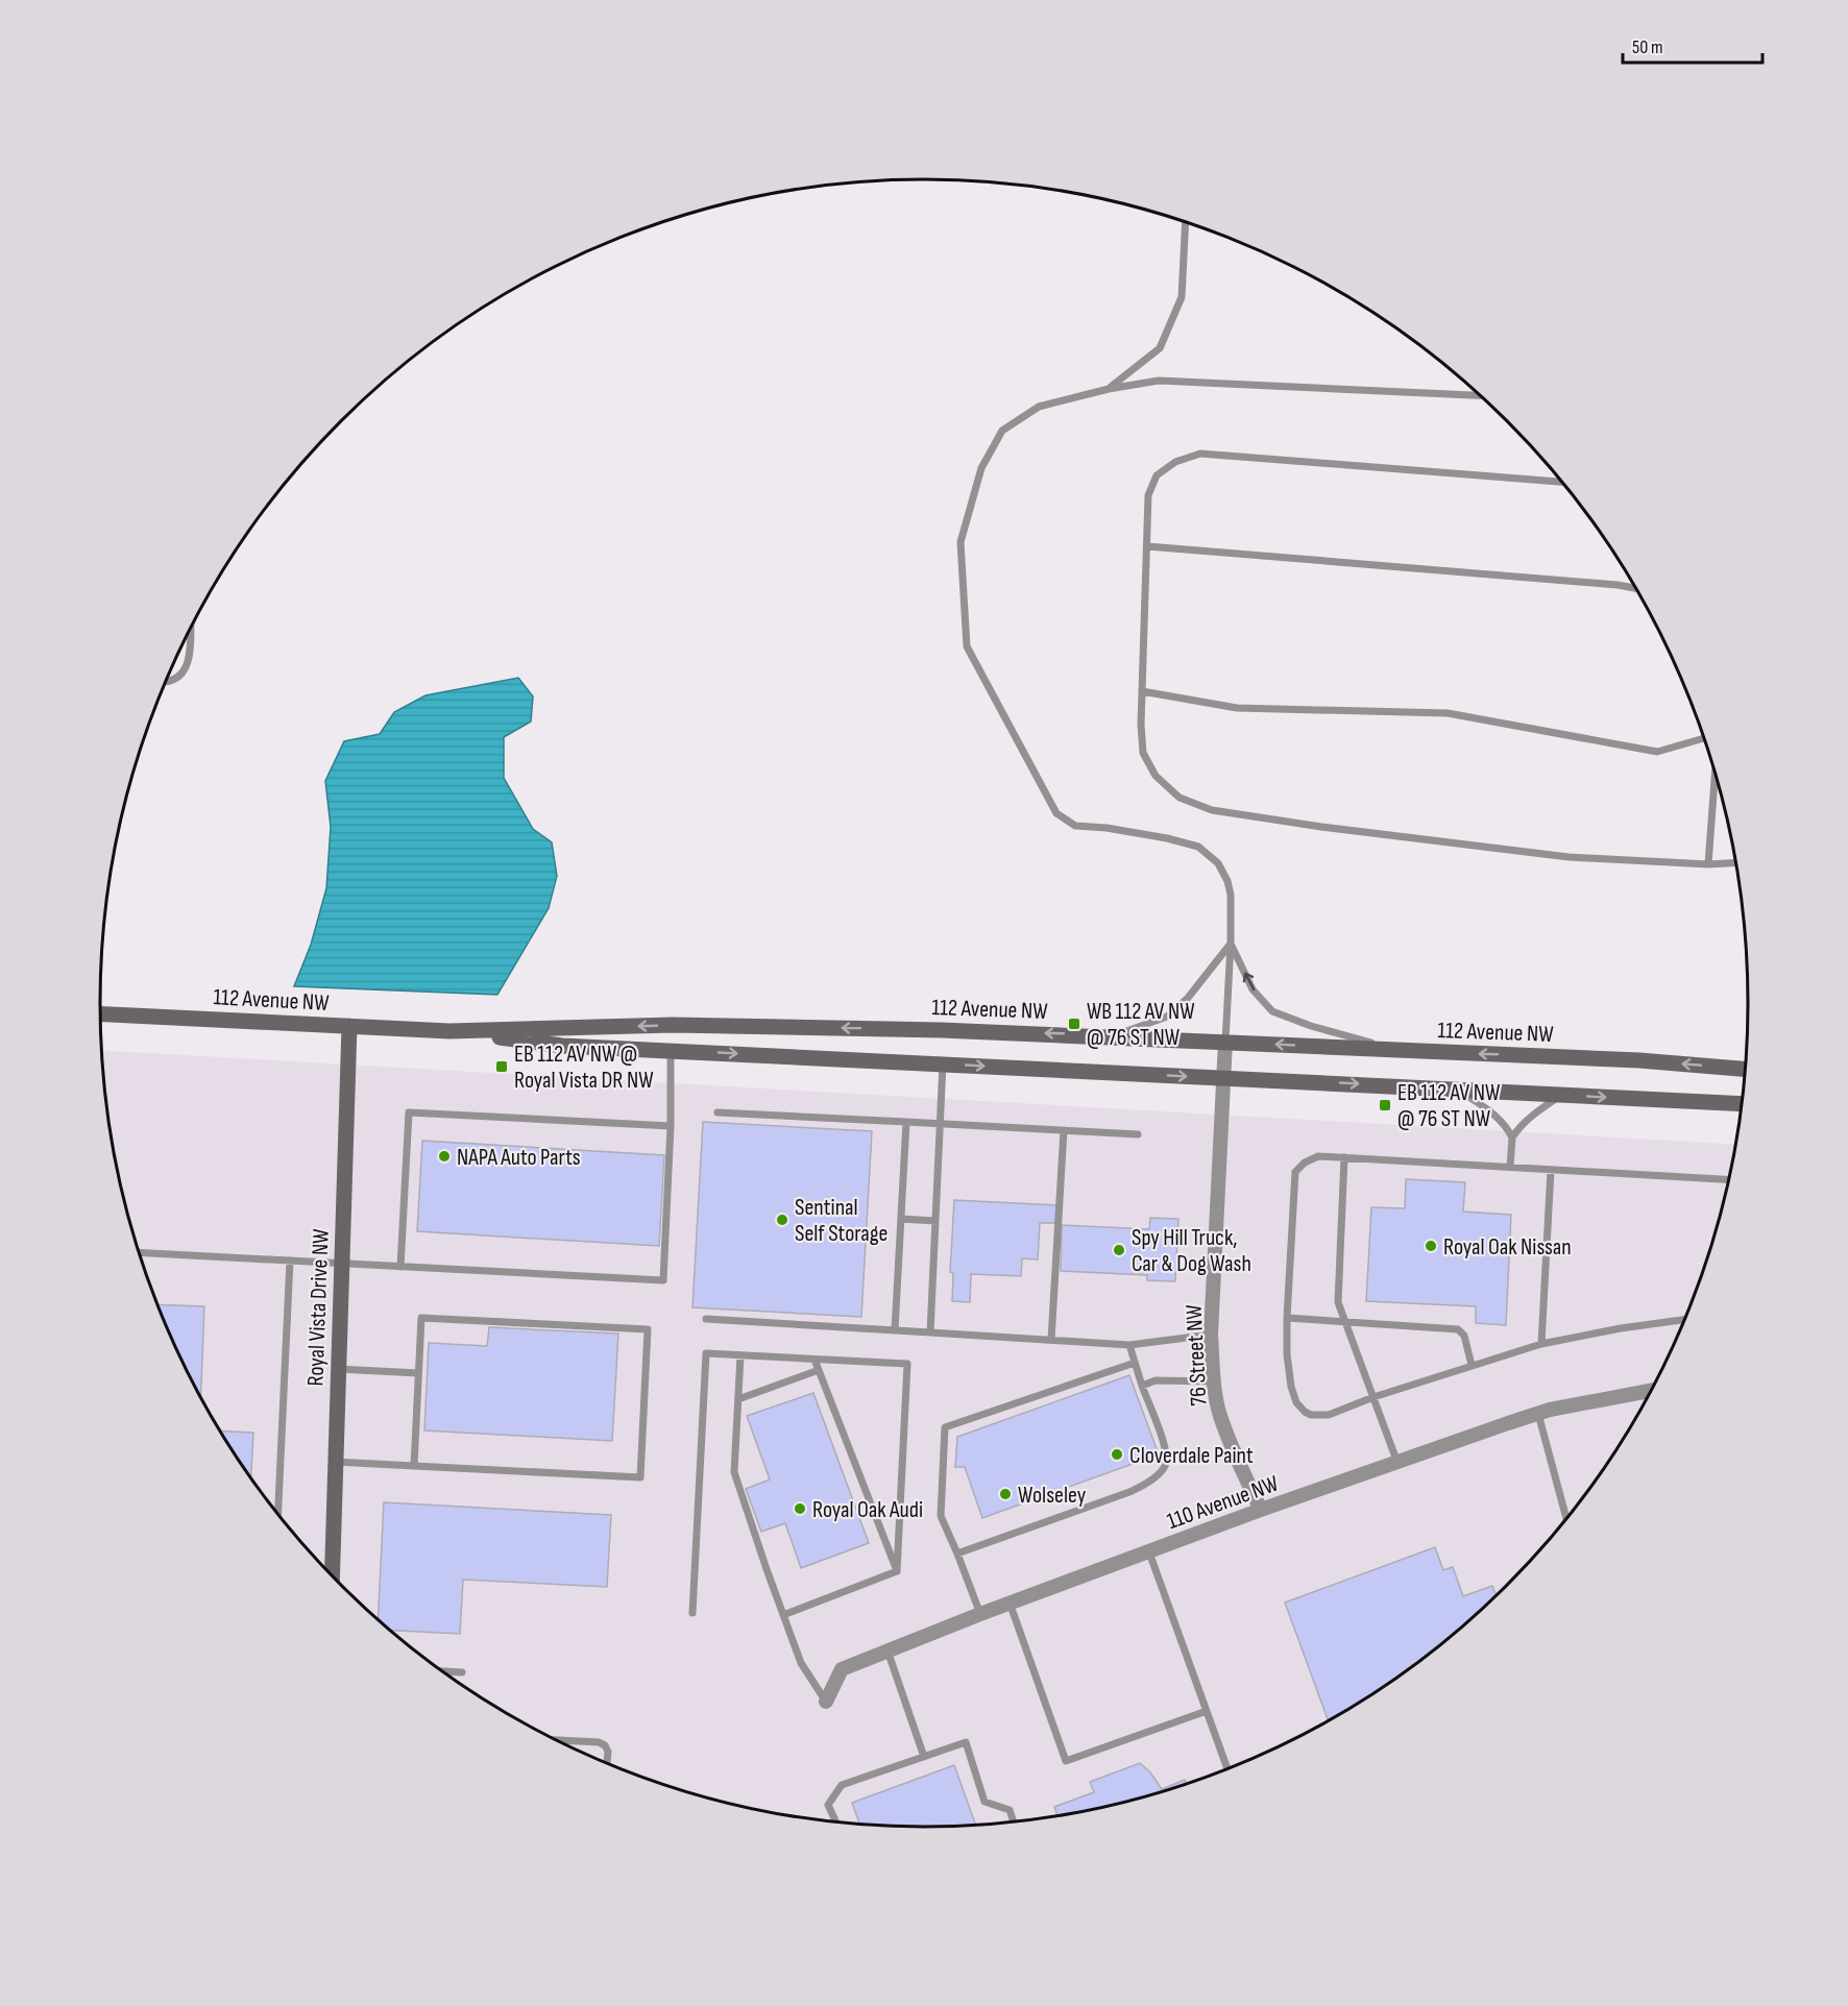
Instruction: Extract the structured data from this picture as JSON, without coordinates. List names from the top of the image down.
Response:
{
  "streets": {
    "street": [
      "112 Avenue NW",
      "Royal Vista Drive NW",
      "76 Street NW",
      "110 Avenue NW"
    ]
  },
  "crossings": [
    ["112 Avenue NW", "Royal Vista Drive NW"],
    ["112 Avenue NW", "76 Street NW"],
    ["76 Street NW", "110 Avenue NW"]
  ],
  "places": {
    "transit": ["WB 112 AV NW @ 76 ST NW", "EB 112 AV NW @ Royal Vista DR NW", "EB 112 AV NW @ 76 ST NW"],
    "other": [
      "NAPA Auto Parts",
      "Sentinal Self Storage",
      "Royal Oak Nissan",
      "Spy Hill Truck, Car & Dog Wash",
      "Cloverdale Paint",
      "Wolseley",
      "Royal Oak Audi"
    ]
  },
  "scale_bar": "50 m"
}
